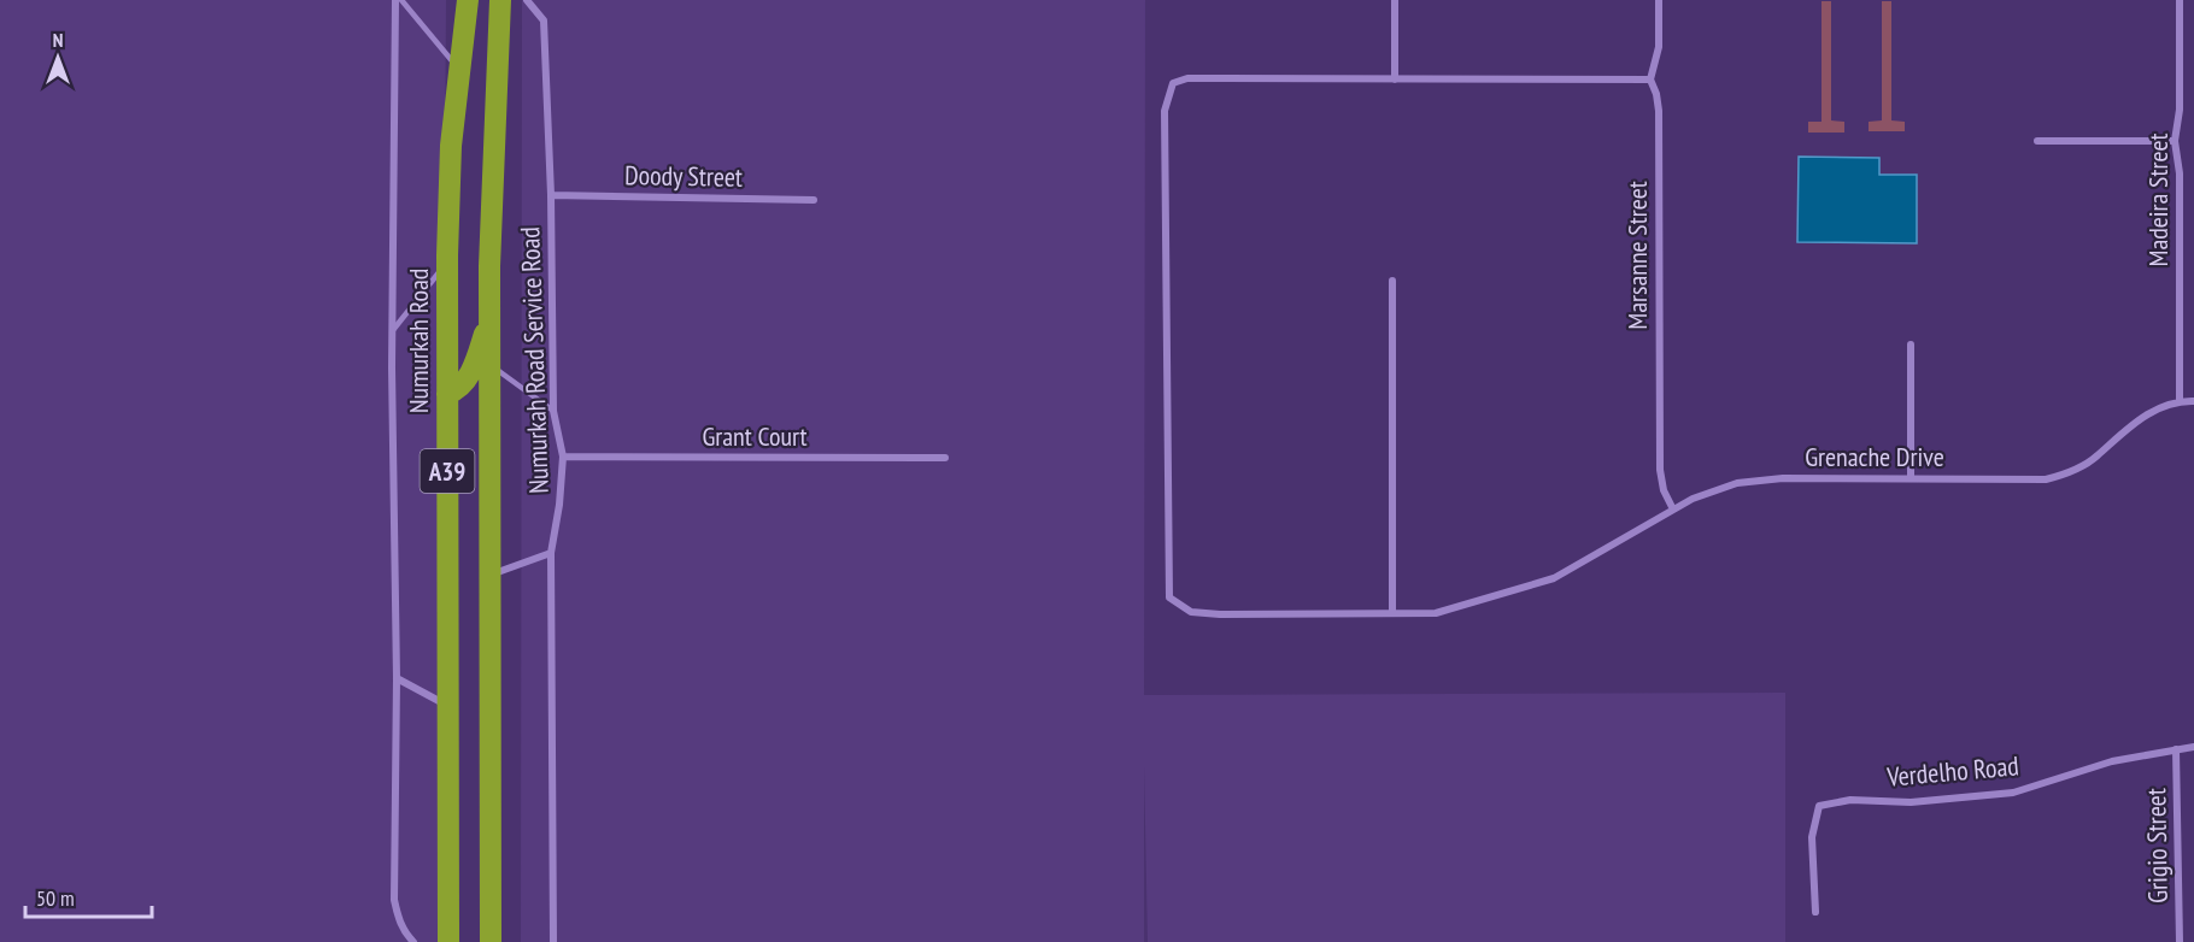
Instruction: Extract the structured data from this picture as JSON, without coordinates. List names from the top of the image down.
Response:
{
  "streets": {
    "highway": ["Numurkah Road", "A39"],
    "street": [
      "Doody Street",
      "Madeira Street",
      "Marsanne Street",
      "Numurkah Road Service Road",
      "Grant Court",
      "Grenache Drive",
      "Verdelho Road",
      "Grigio Street"
    ]
  },
  "crossings": [
    ["Doody Street", "Numurkah Road Service Road"],
    ["Madeira Street", "Grenache Drive"],
    ["Marsanne Street", "Grenache Drive"],
    ["Numurkah Road Service Road", "Grant Court"],
    ["Verdelho Road", "Grigio Street"]
  ],
  "scale_bar": "50 m",
  "north": "top"
}
